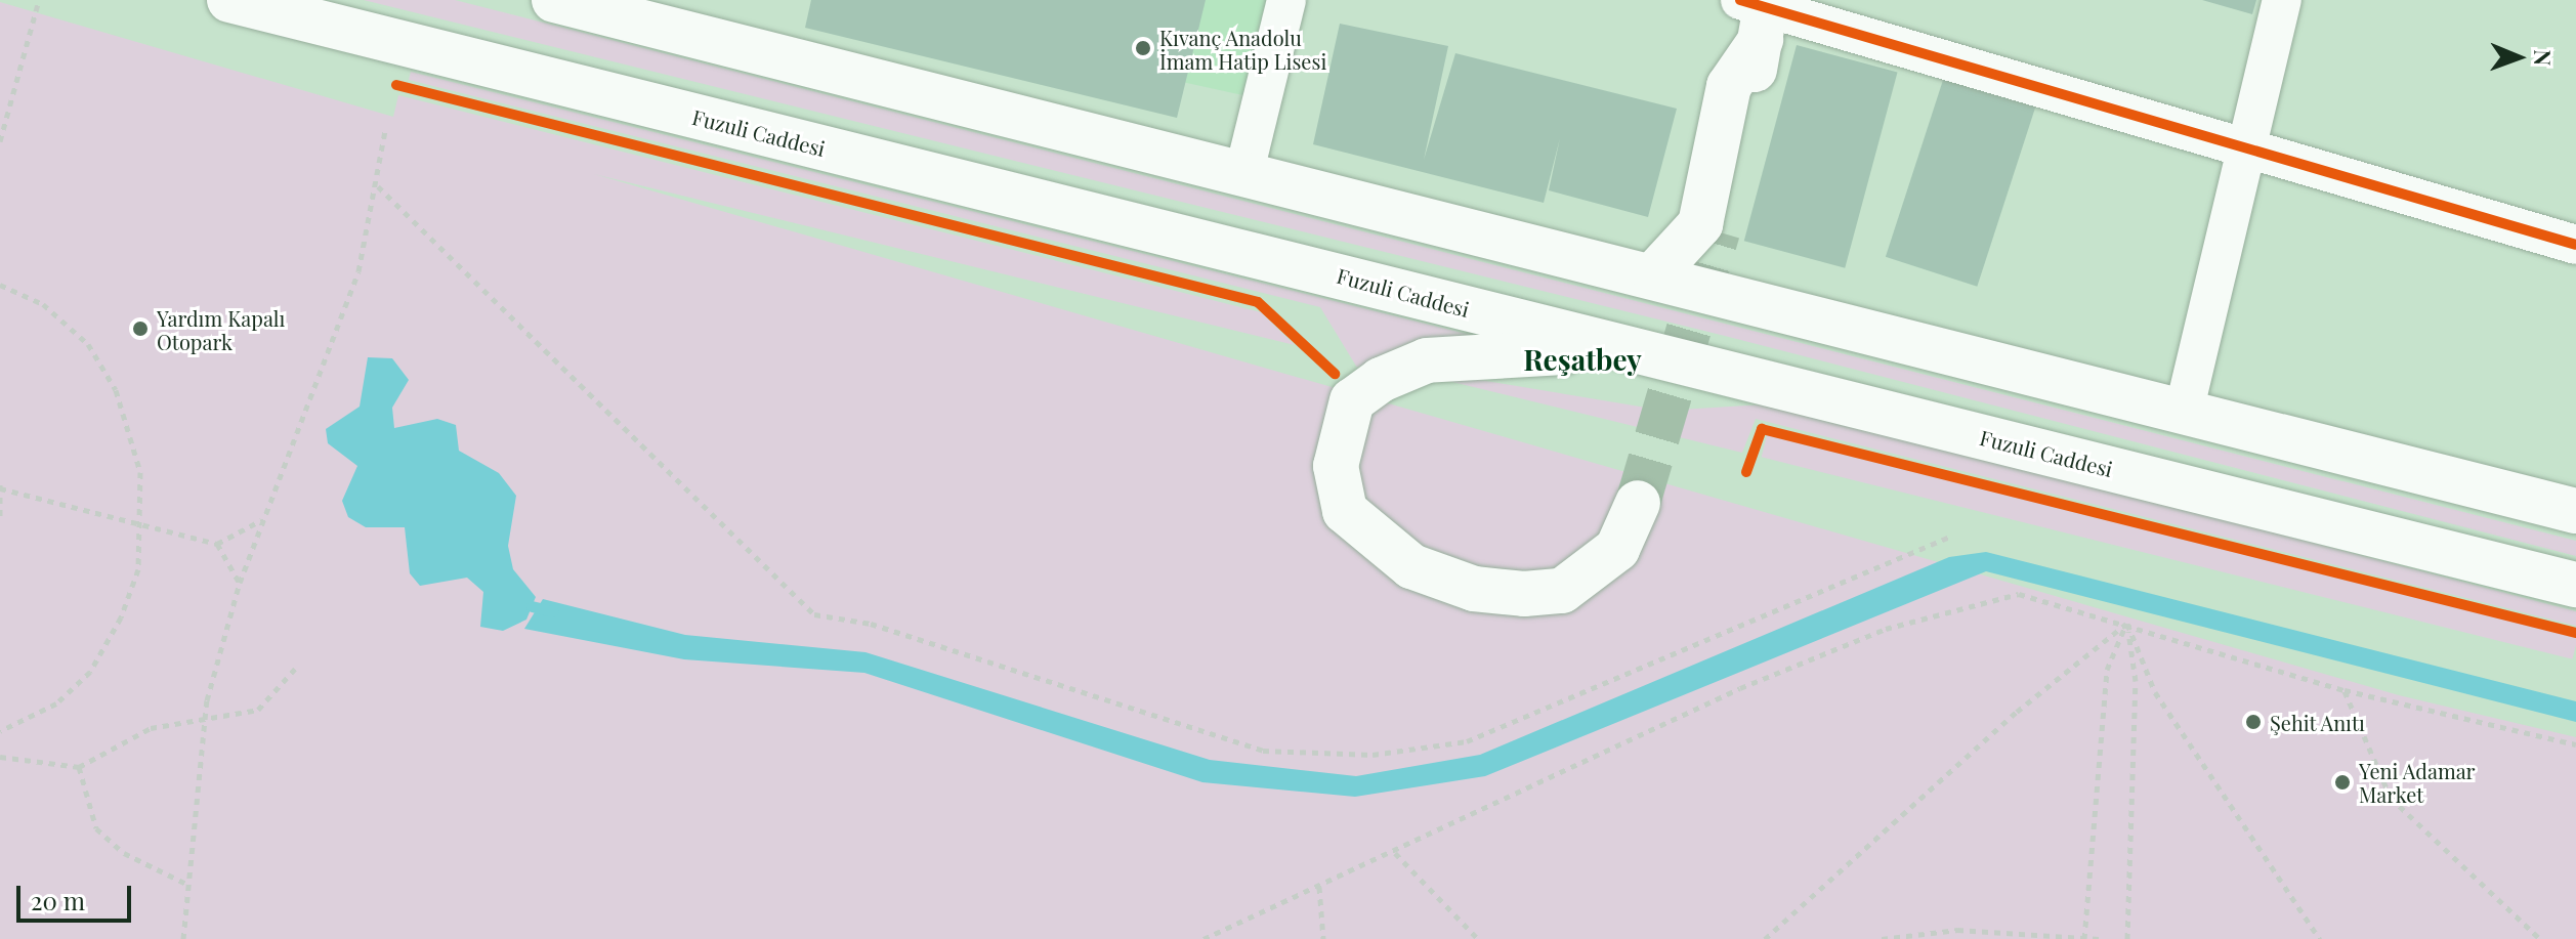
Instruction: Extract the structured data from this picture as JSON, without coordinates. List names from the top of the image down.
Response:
{
  "streets": {
    "main road": ["Fuzuli Caddesi"]
  },
  "districts": ["Reşatbey"],
  "places": [
    "Kıvanç Anadolu İmam Hatip Lisesi",
    "Yardım Kapalı Otopark",
    "Şehit Anıtı",
    "Yeni Adamar Market"
  ],
  "scale_bar": "20 m",
  "north": "right"
}
